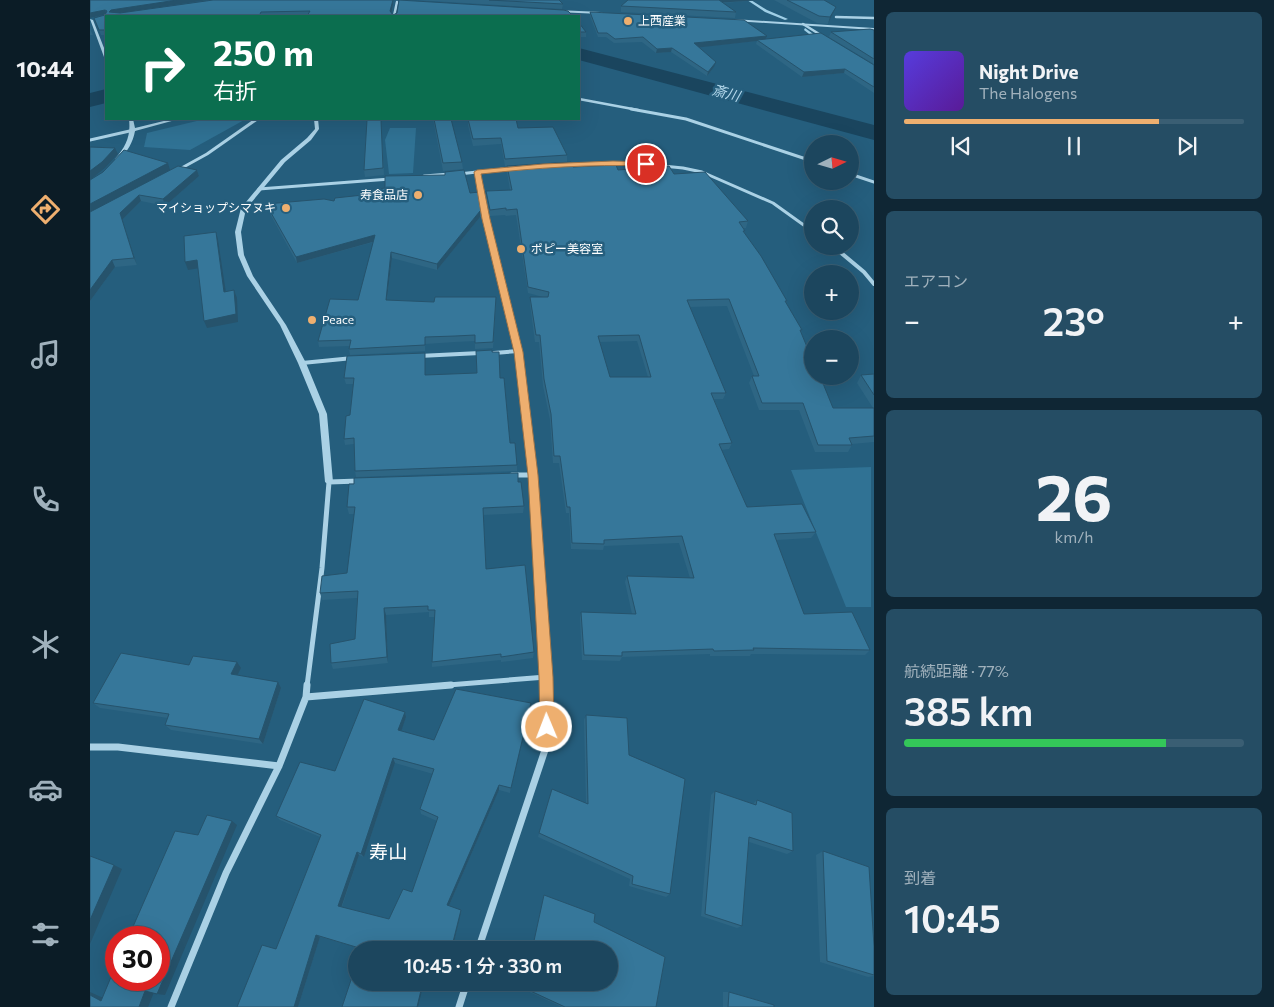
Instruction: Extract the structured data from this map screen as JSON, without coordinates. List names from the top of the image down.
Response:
{
  "districts": ["寿山"],
  "water": ["斎川"],
  "places": [
    "上西産業",
    "寿食品店",
    "マイショップシマヌキ",
    "ポピー美容室",
    "Peace"
  ],
  "north": "right",
  "page": {
    "tabs": "10:44",
    "turn": ["250 m", "右折"],
    "song": ["Night Drive", "The Halogens"],
    "map_buttons": ["+", "−"],
    "tile": [
      "エアコン",
      ["26", "km/h"],
      ["航続距離 · 77%", "385 km"],
      ["到着", "10:45"]
    ],
    "heat": ["−", "23°", "+"],
    "limit": "30",
    "trip": "10:45 · 1 分 · 330 m"
  }
}
